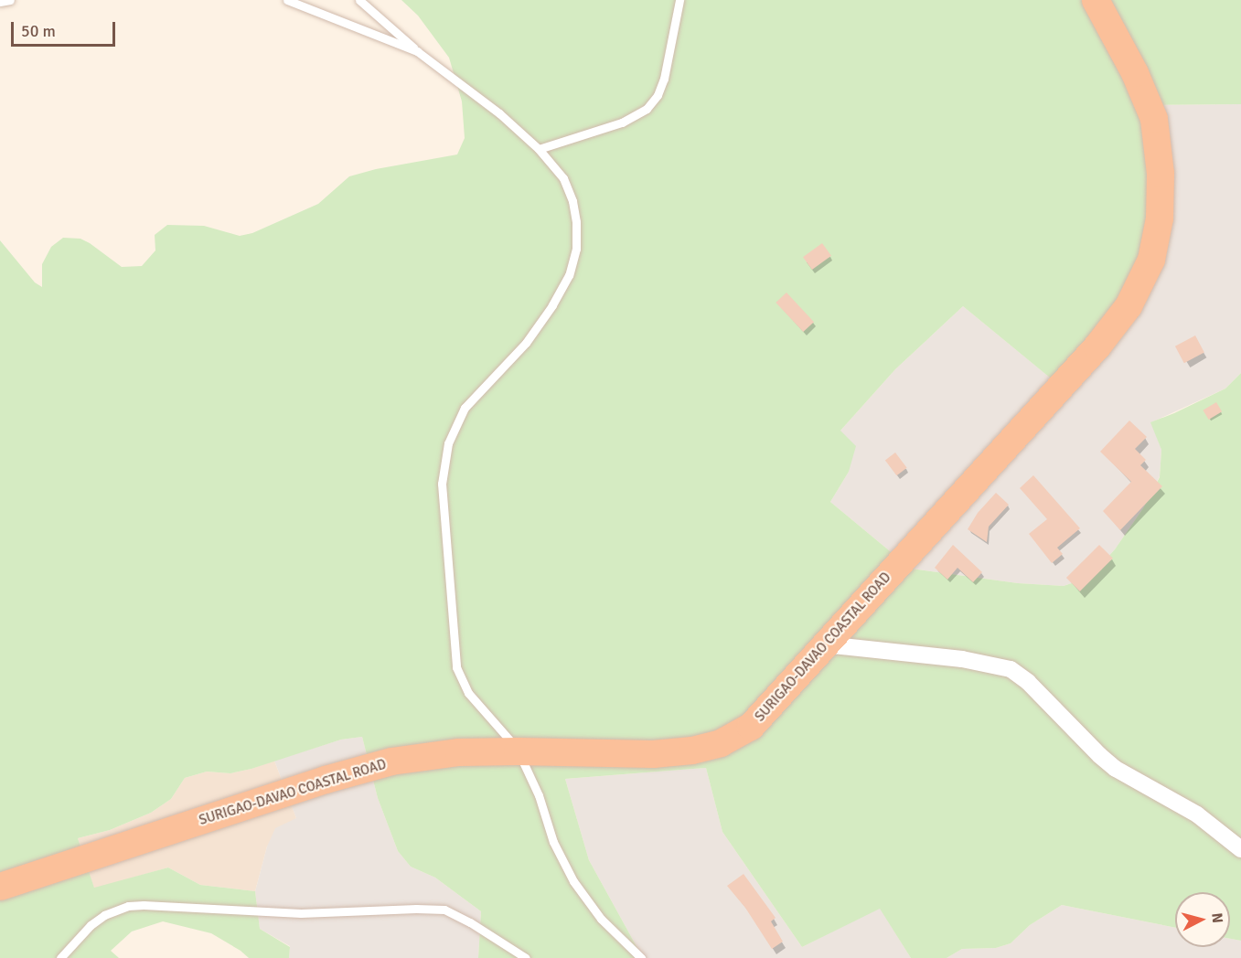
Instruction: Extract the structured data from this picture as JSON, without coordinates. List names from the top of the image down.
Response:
{
  "streets": {
    "highway": ["SURIGAO-DAVAO COASTAL ROAD"]
  },
  "scale_bar": "50 m",
  "north": "right"
}
